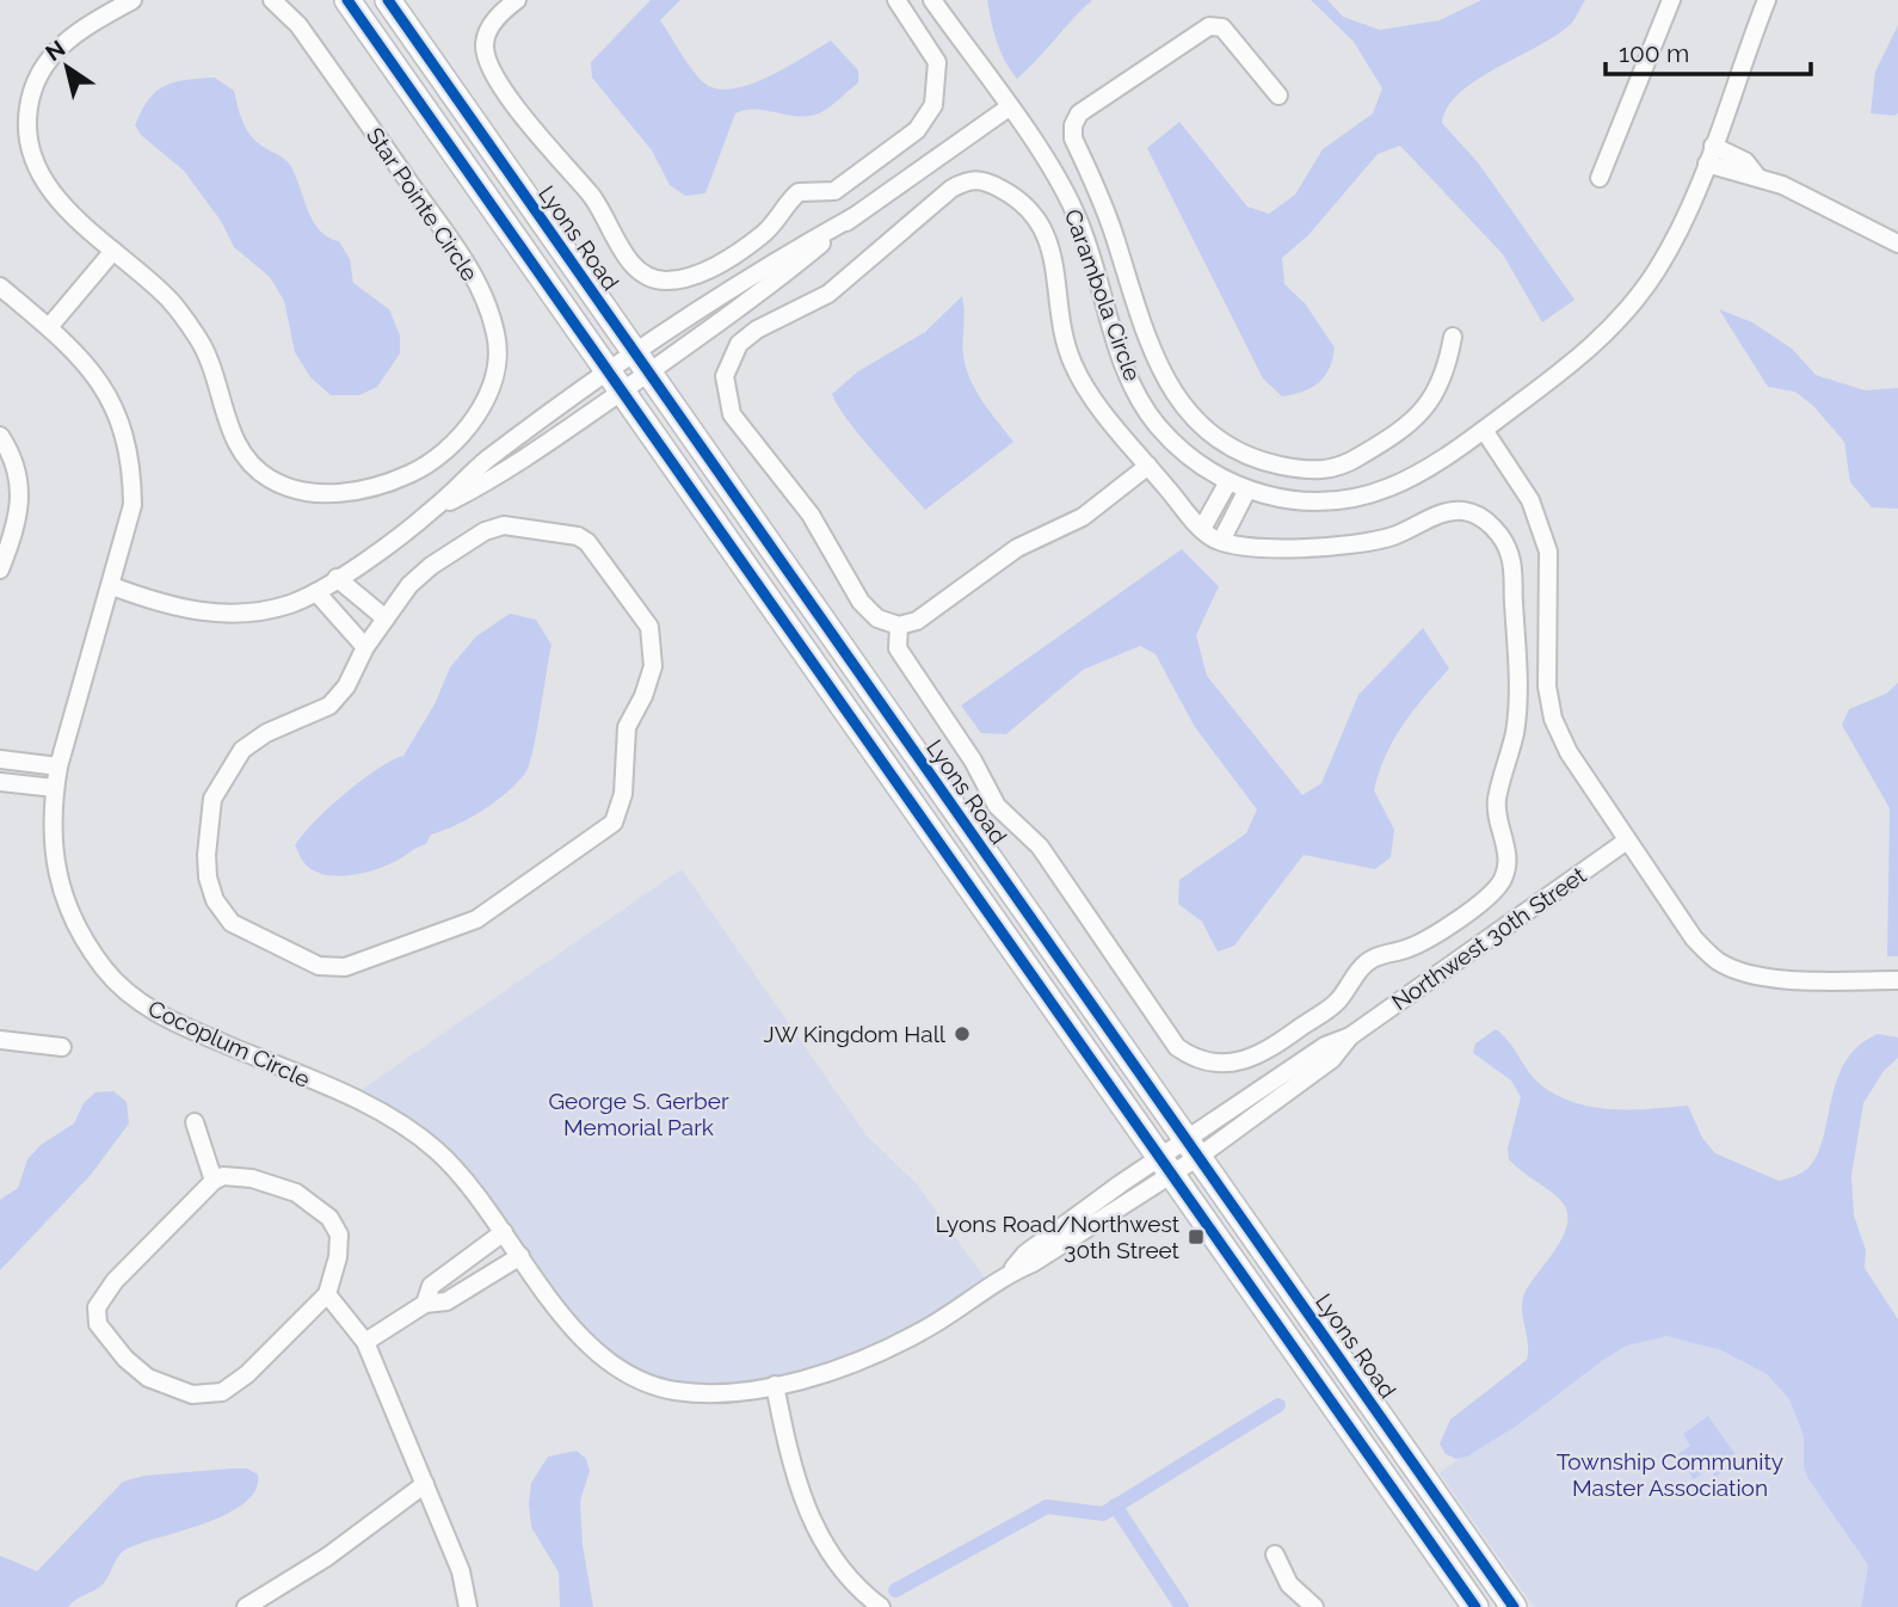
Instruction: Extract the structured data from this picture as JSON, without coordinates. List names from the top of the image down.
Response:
{
  "streets": {
    "main road": ["Lyons Road"],
    "street": [
      "Star Pointe Circle",
      "Carambola Circle",
      "Northwest 30th Street",
      "Cocoplum Circle"
    ]
  },
  "crossings": [
    ["Lyons Road", "Northwest 30th Street"],
    ["Northwest 30th Street", "Cocoplum Circle"]
  ],
  "parks": ["George S. Gerber Memorial Park", "Township Community Master Association"],
  "places": {
    "other": ["JW Kingdom Hall"],
    "transit": ["Lyons Road/Northwest 30th Street"]
  },
  "scale_bar": "100 m",
  "north": "top left"
}
